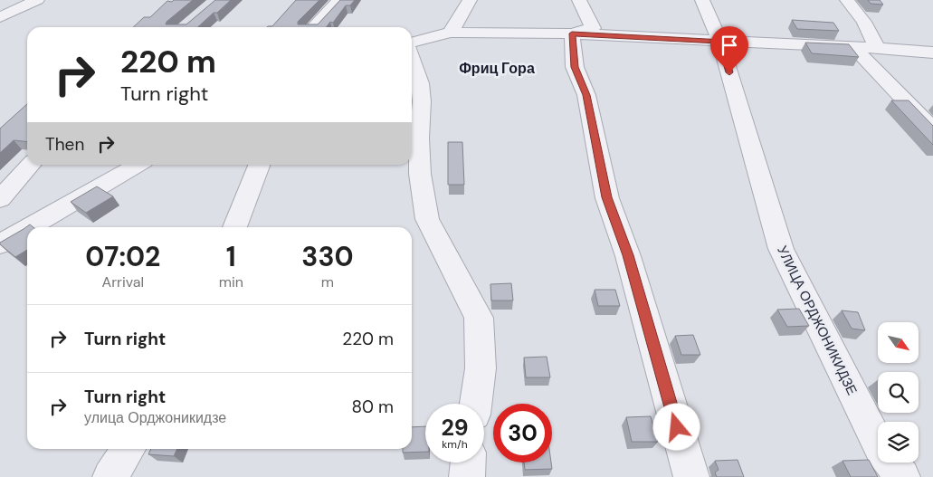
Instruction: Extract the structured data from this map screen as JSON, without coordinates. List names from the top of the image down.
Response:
{
  "streets": {
    "street": ["УЛИЦА ОРДЖОНИКИДЗЕ"]
  },
  "districts": ["Фриц Гора"],
  "north": "bottom right",
  "page": {
    "turn": ["220 m", "Turn right"],
    "then": "Then",
    "eta": [
      "07:02",
      "Arrival",
      "1",
      "min",
      "330",
      "m"
    ],
    "list": [
      {
        "name": "Turn right",
        "value": "220 m"
      },
      {
        "name": "Turn right",
        "note": "улица Орджоникидзе",
        "value": "80 m"
      }
    ],
    "speed": "29 km/h",
    "limit": "30"
  }
}
